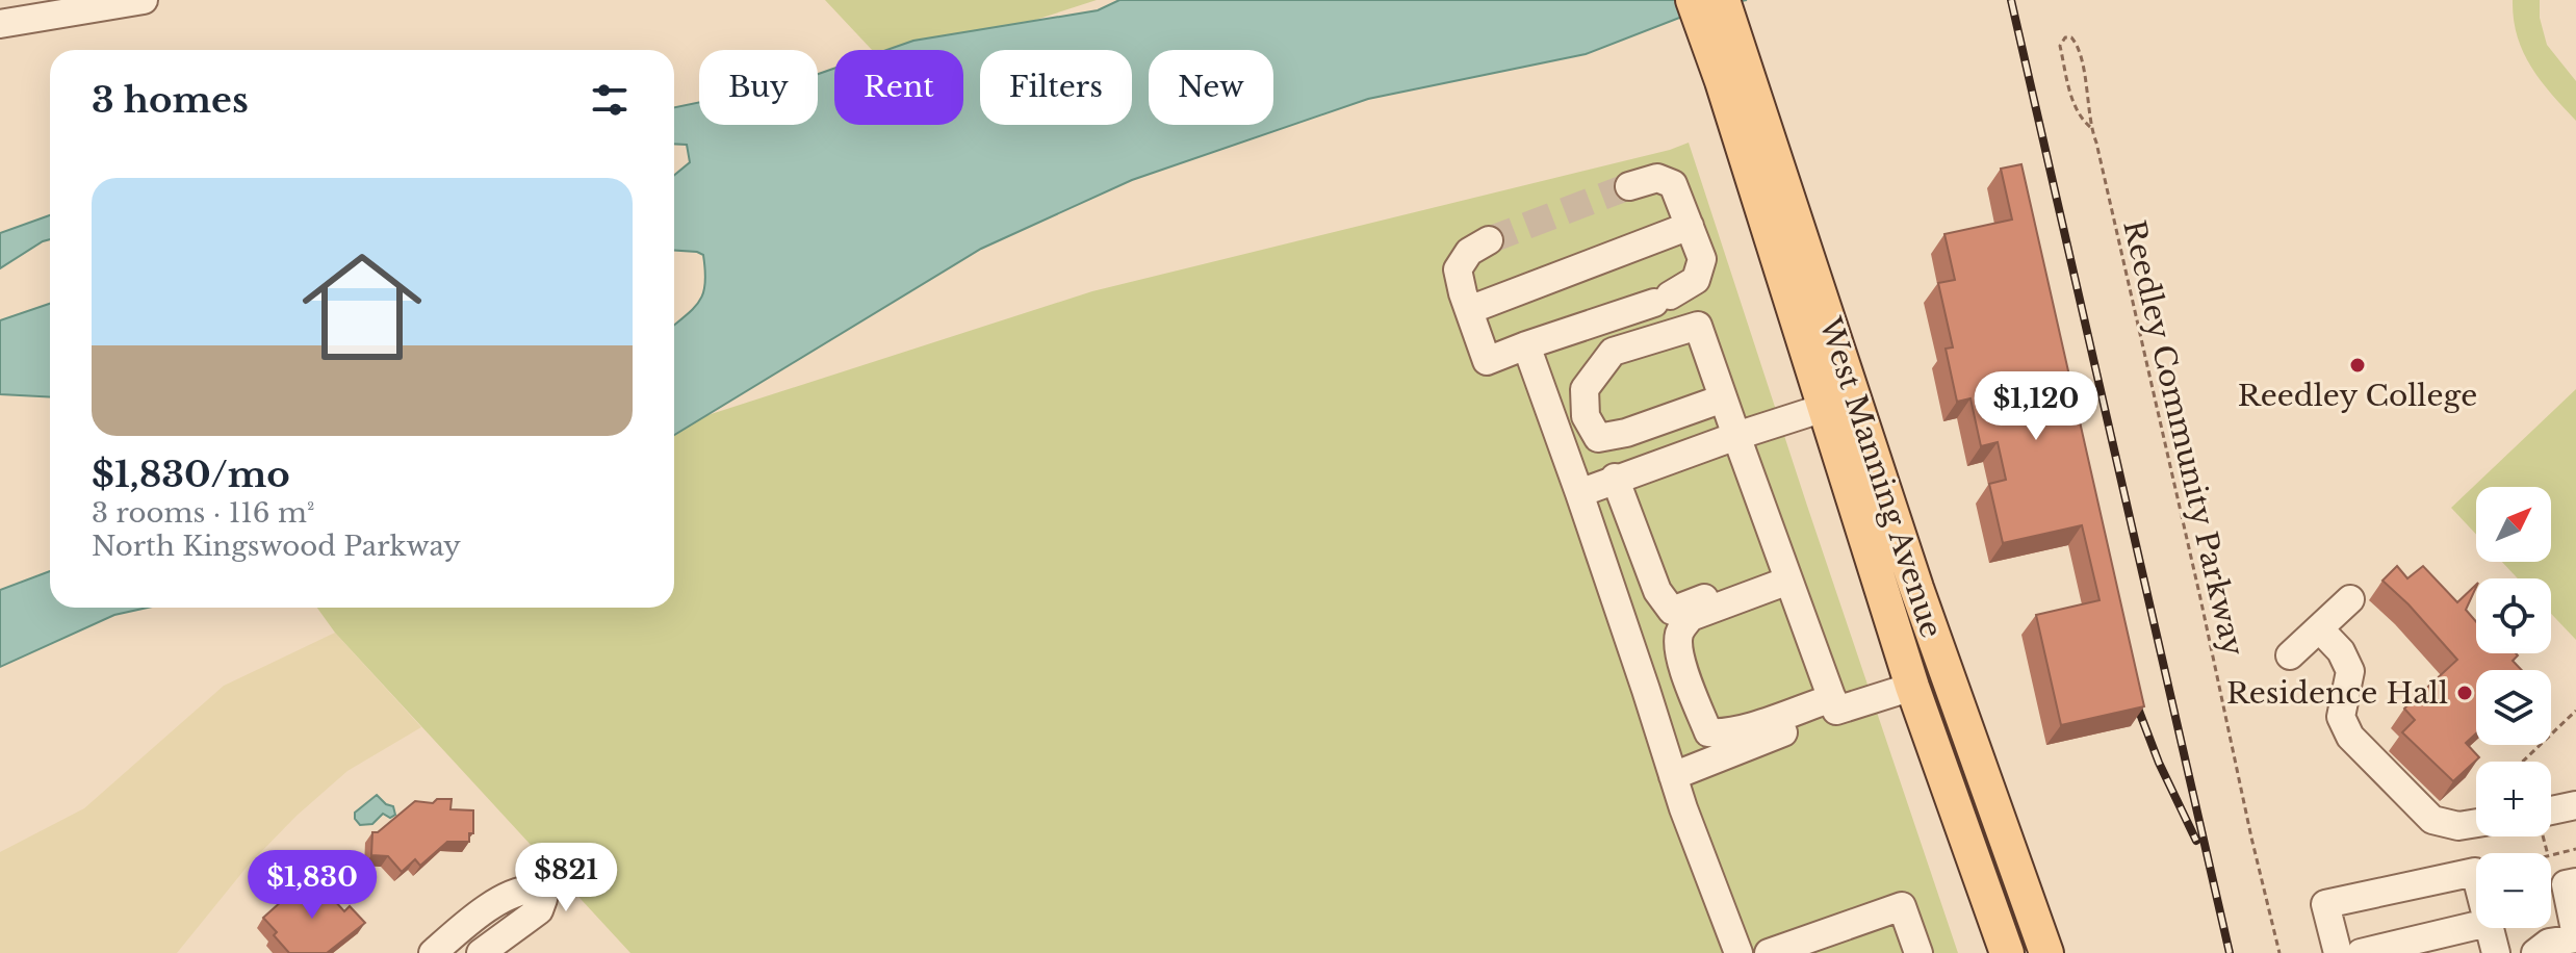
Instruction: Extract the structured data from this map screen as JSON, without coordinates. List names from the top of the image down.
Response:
{
  "streets": {
    "main road": ["West Manning Avenue"],
    "path": ["Reedley Community Parkway"]
  },
  "places": ["Reedley College", "Residence Hall"],
  "north": "top right",
  "page": {
    "chip": [
      "Buy",
      "Rent",
      "Filters",
      "New"
    ],
    "heading": "3 homes",
    "list": [
      {
        "name": "$1,830/mo",
        "note": "3 rooms · 116 m² · North Kingswood Parkway"
      }
    ],
    "price": ["$1,120", "$821", "$1,830"],
    "map_buttons": ["+", "−"]
  }
}
